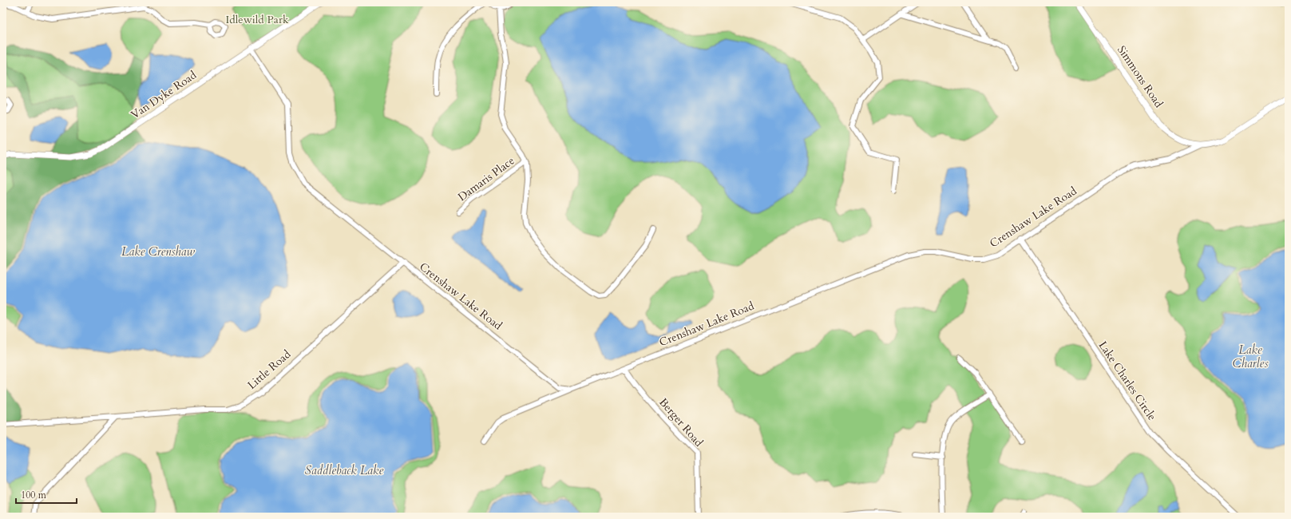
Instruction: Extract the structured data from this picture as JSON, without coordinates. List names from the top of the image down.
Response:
{
  "streets": {
    "street": [
      "Simmons Road",
      "Van Dyke Road",
      "Damaris Place",
      "Crenshaw Lake Road",
      "Little Road",
      "Lake Charles Circle",
      "Berger Road"
    ]
  },
  "crossings": [
    ["Simmons Road", "Crenshaw Lake Road"],
    ["Van Dyke Road", "Crenshaw Lake Road"],
    ["Crenshaw Lake Road", "Little Road"],
    ["Crenshaw Lake Road", "Lake Charles Circle"],
    ["Crenshaw Lake Road", "Berger Road"]
  ],
  "water": ["Lake Crenshaw", "Lake Charles", "Saddleback Lake"],
  "parks": ["Idlewild Park"],
  "scale_bar": "100 m"
}
